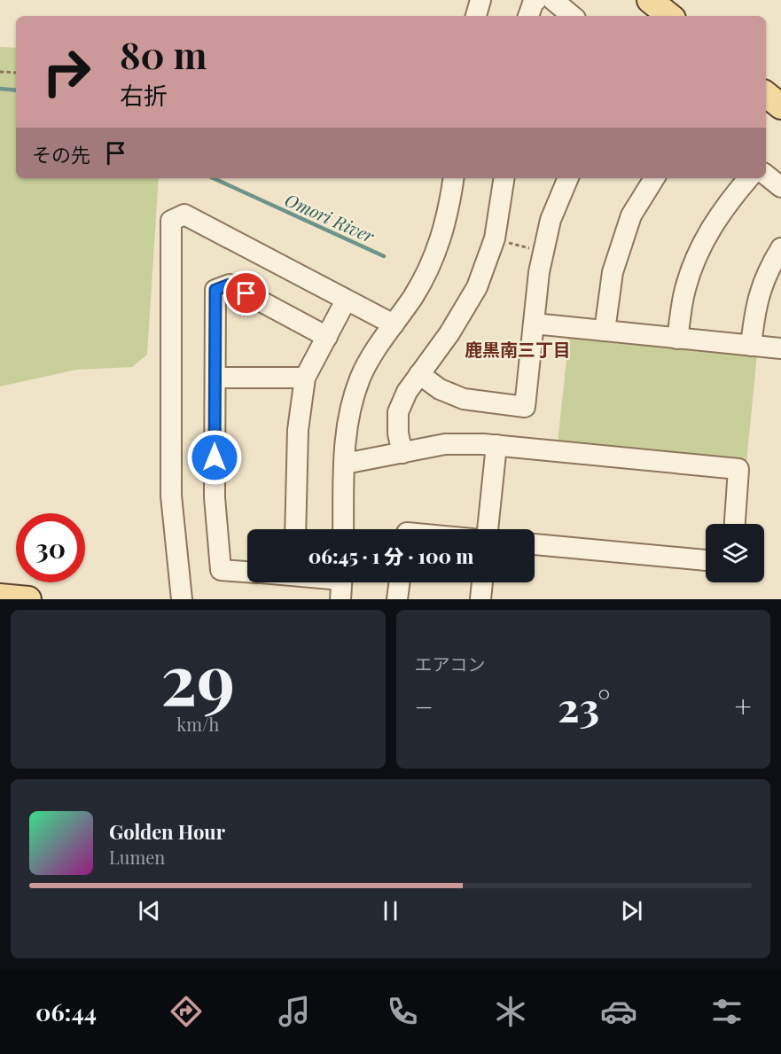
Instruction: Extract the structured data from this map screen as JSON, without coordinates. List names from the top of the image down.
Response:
{
  "districts": ["鹿黒南三丁目"],
  "water": ["Omori River"],
  "page": {
    "turn": ["80 m", "右折"],
    "then": "その先",
    "limit": "30",
    "trip": "06:45 · 1 分 · 100 m",
    "tile": [
      ["29", "km/h"],
      "エアコン"
    ],
    "heat": ["−", "23°", "+"],
    "song": ["Golden Hour", "Lumen"],
    "tabs": "06:44"
  }
}
